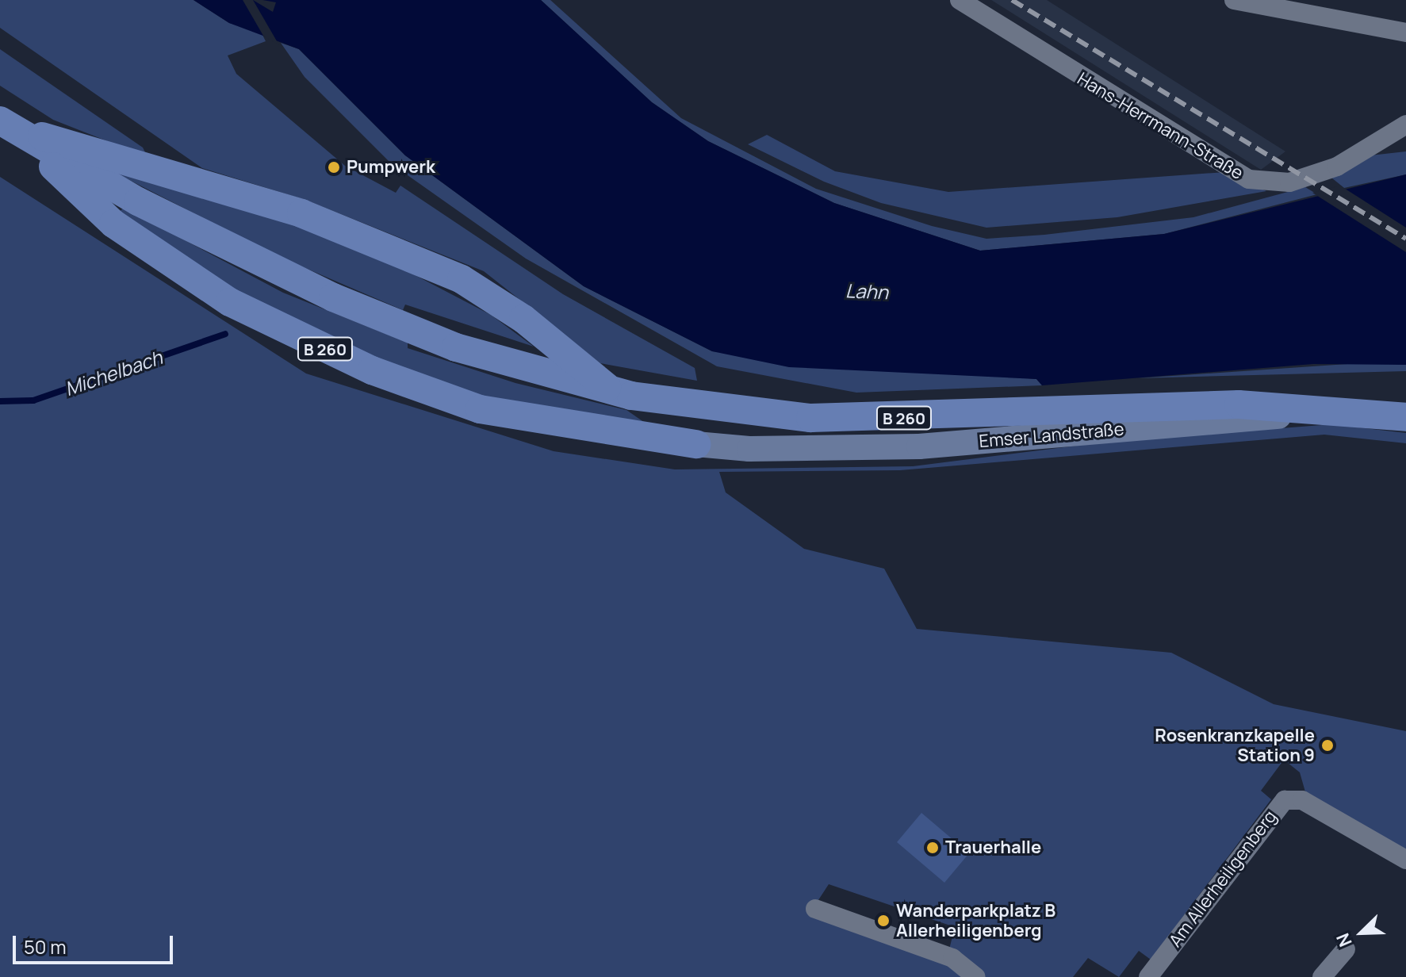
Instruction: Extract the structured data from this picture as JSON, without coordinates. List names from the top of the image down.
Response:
{
  "streets": {
    "main road": ["B 260"],
    "street": ["Hans-Herrmann-Straße", "Emser Landstraße", "Am Allerheiligenberg"]
  },
  "crossings": [
    ["B 260", "Emser Landstraße"]
  ],
  "water": ["Lahn", "Michelbach"],
  "places": [
    "Pumpwerk",
    "Rosenkranzkapelle Station 9",
    "Trauerhalle",
    "Wanderparkplatz B Allerheiligenberg"
  ],
  "scale_bar": "50 m",
  "north": "bottom left"
}
